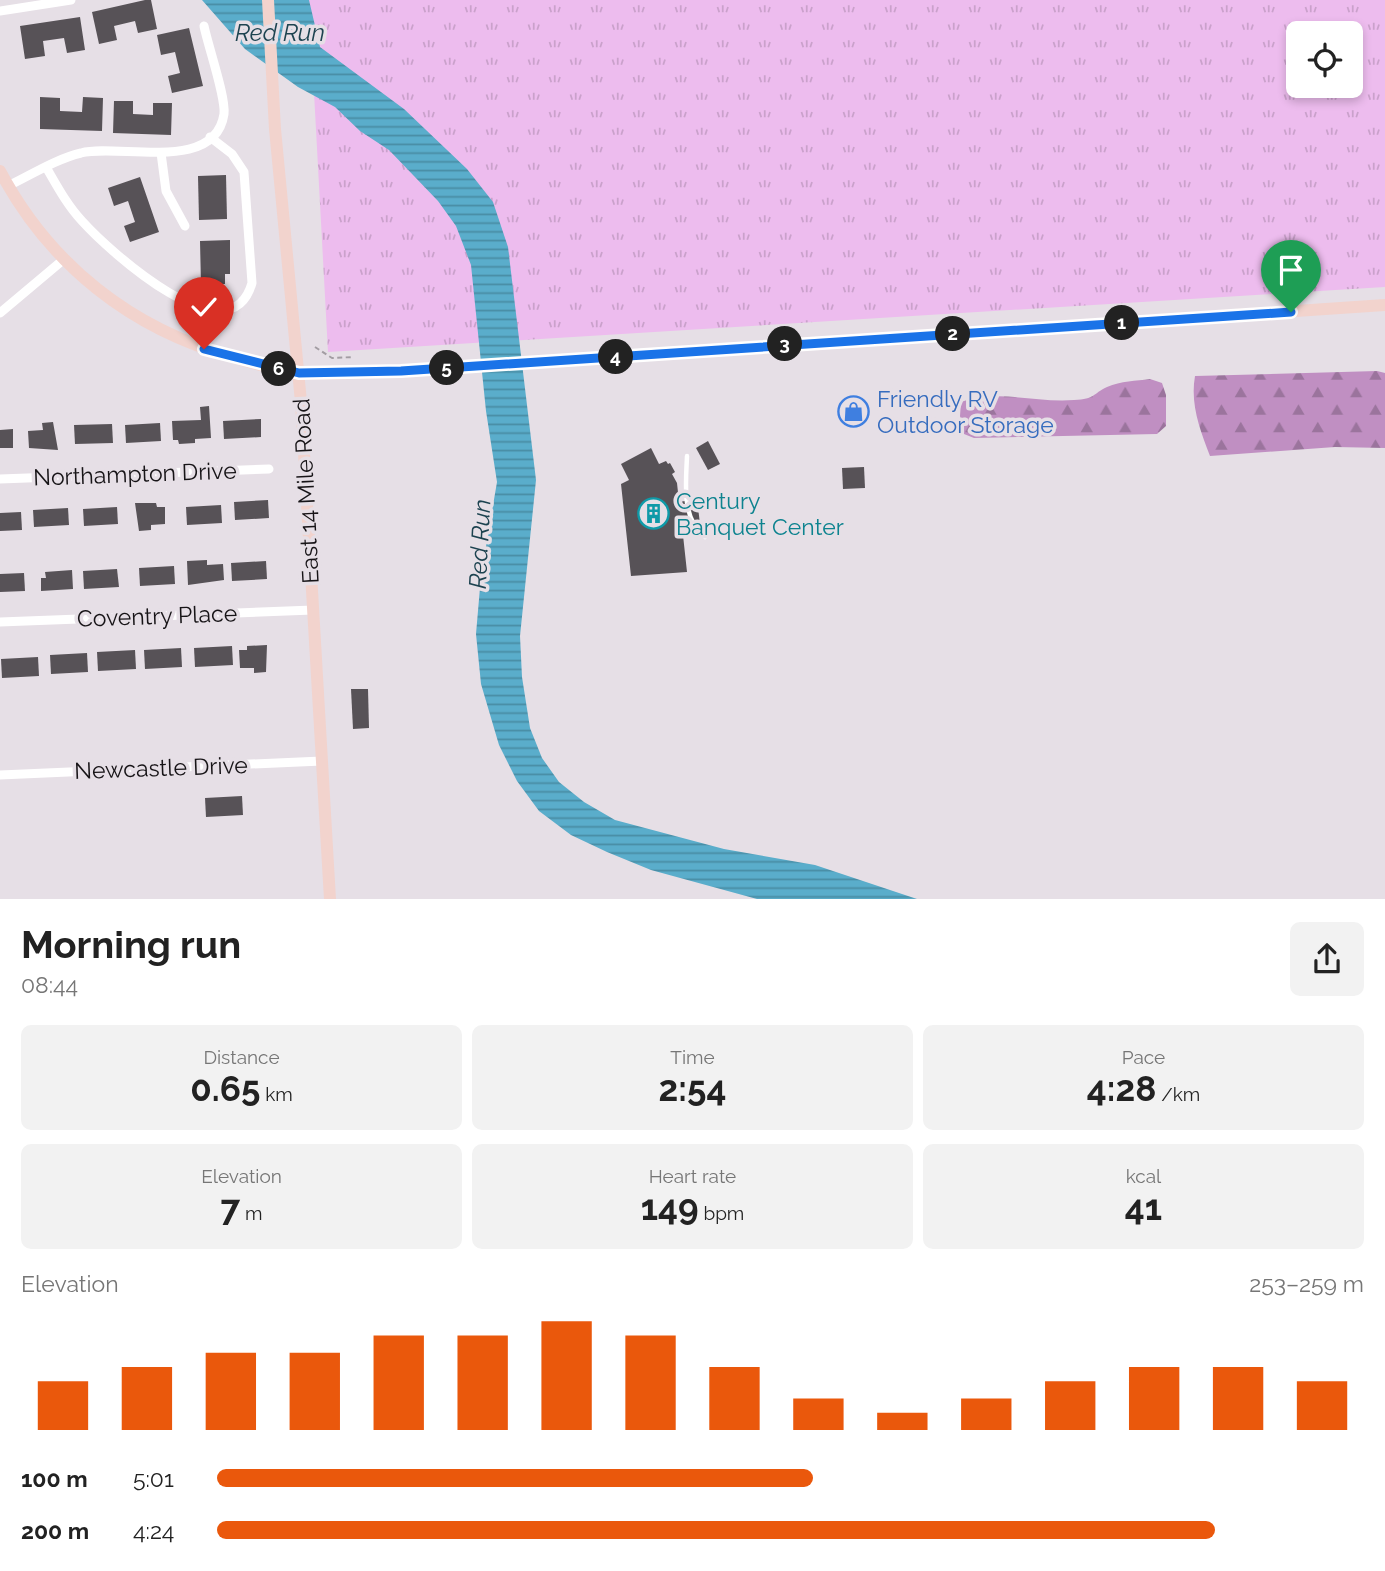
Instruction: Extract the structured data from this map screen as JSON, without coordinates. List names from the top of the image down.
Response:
{
  "streets": {
    "main road": ["East 14 Mile Road"],
    "street": ["Northampton Drive", "Coventry Place", "Newcastle Drive"]
  },
  "crossings": [
    ["East 14 Mile Road", "Coventry Place"],
    ["East 14 Mile Road", "Newcastle Drive"]
  ],
  "water": ["Red Run"],
  "places": {
    "shop": ["Friendly RV Outdoor Storage"],
    "building": ["Century Banquet Center"]
  },
  "page": {
    "pins": [
      "1",
      "2",
      "3",
      "4",
      "5",
      "6"
    ],
    "heading": ["Morning run", "08:44"],
    "stats": [
      ["Distance", "0.65 km"],
      ["Time", "2:54"],
      ["Pace", "4:28 /km"],
      ["Elevation", "7 m"],
      ["Heart rate", "149 bpm"],
      ["kcal", "41"]
    ],
    "chart": ["Elevation", "253–259 m"],
    "list": [
      {
        "name": "100 m",
        "note": "5:01"
      },
      {
        "name": "200 m",
        "note": "4:24"
      }
    ]
  }
}
